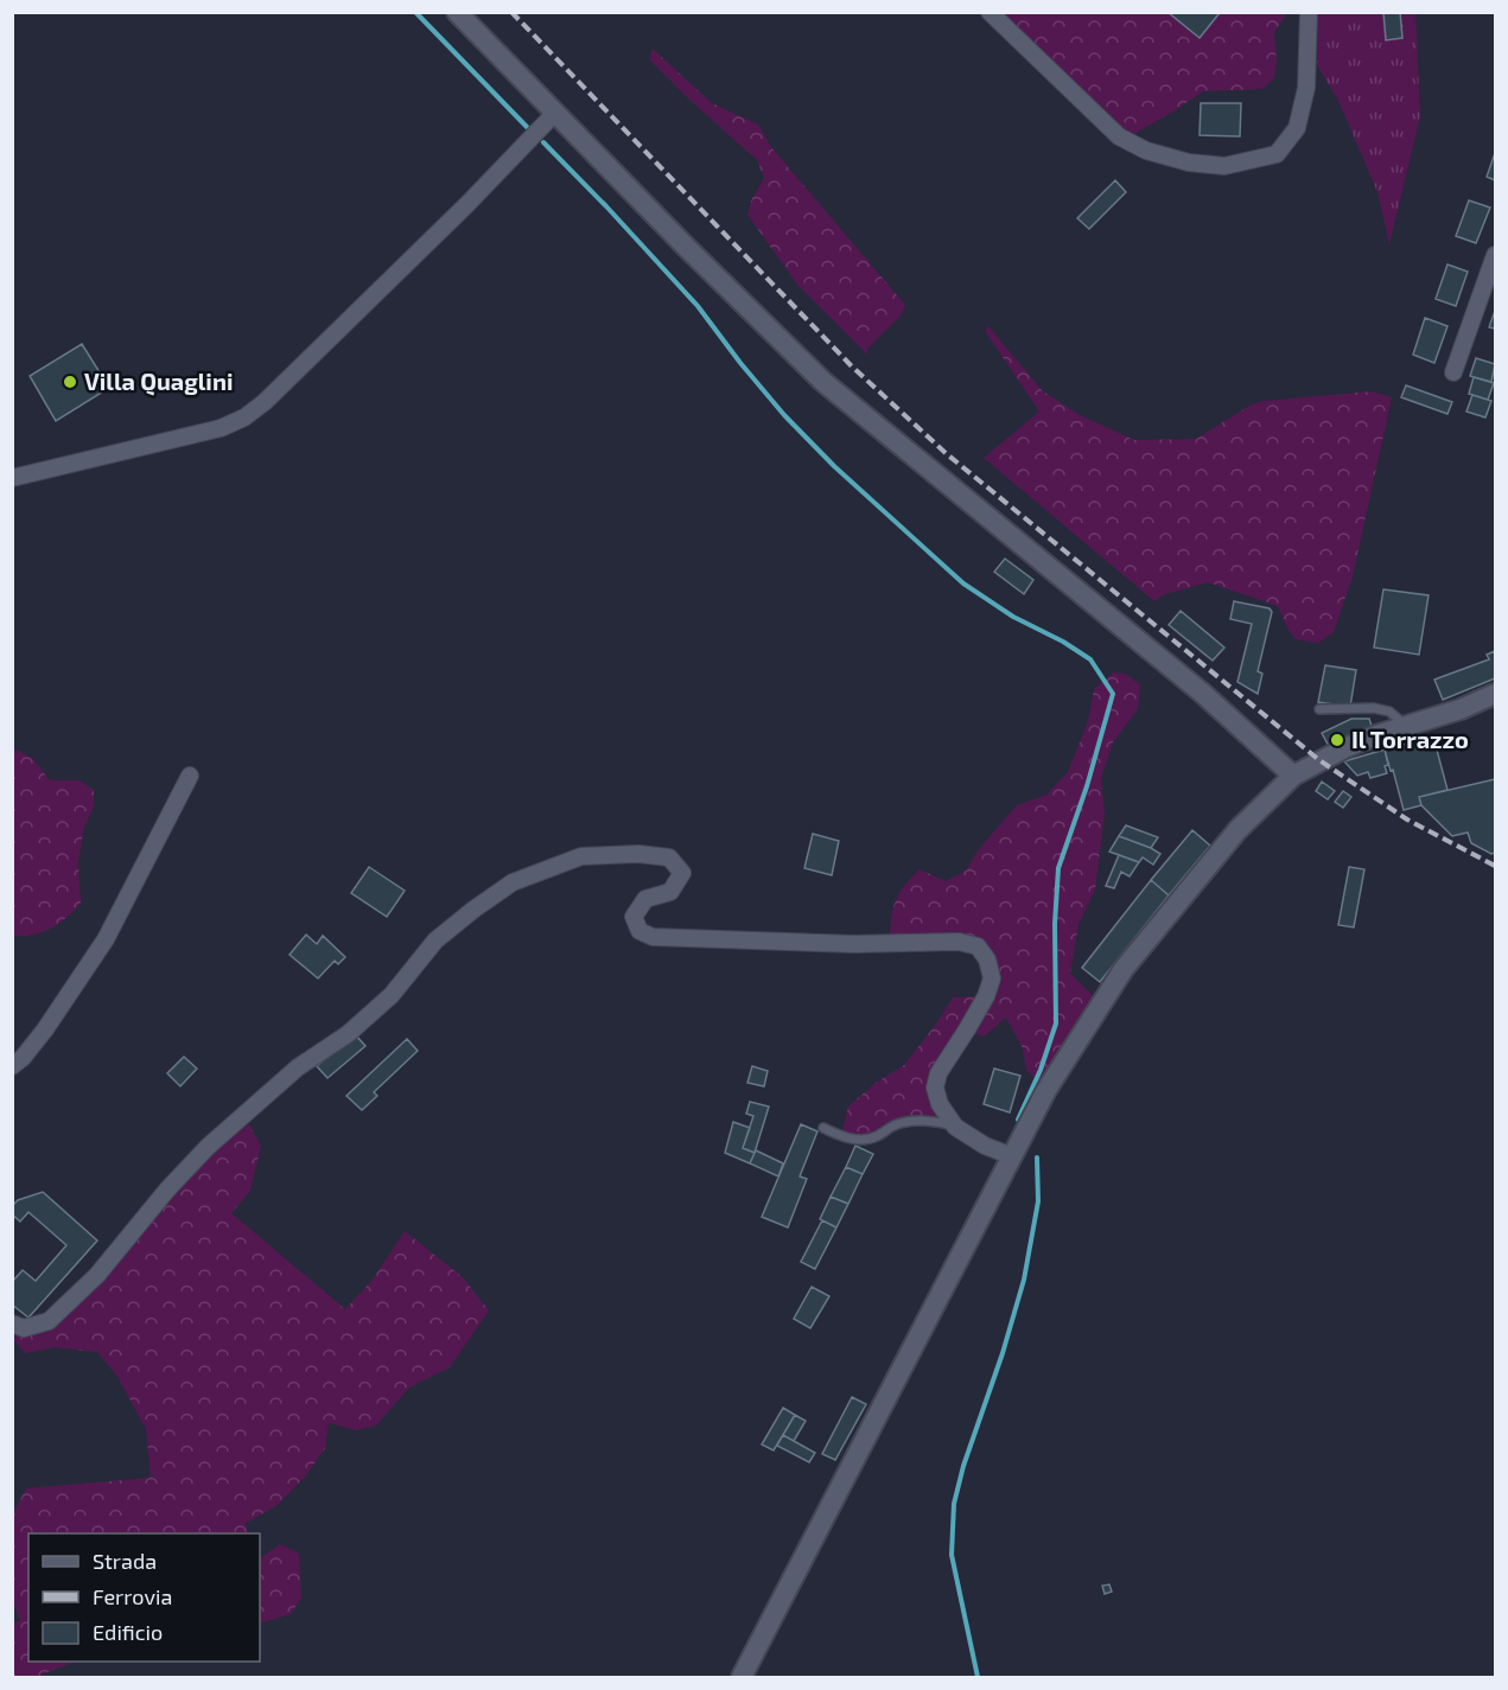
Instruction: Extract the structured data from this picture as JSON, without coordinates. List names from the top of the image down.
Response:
{
  "places": ["Villa Quaglini", "Il Torrazzo"],
  "legend": ["Strada", "Ferrovia", "Edificio"]
}
